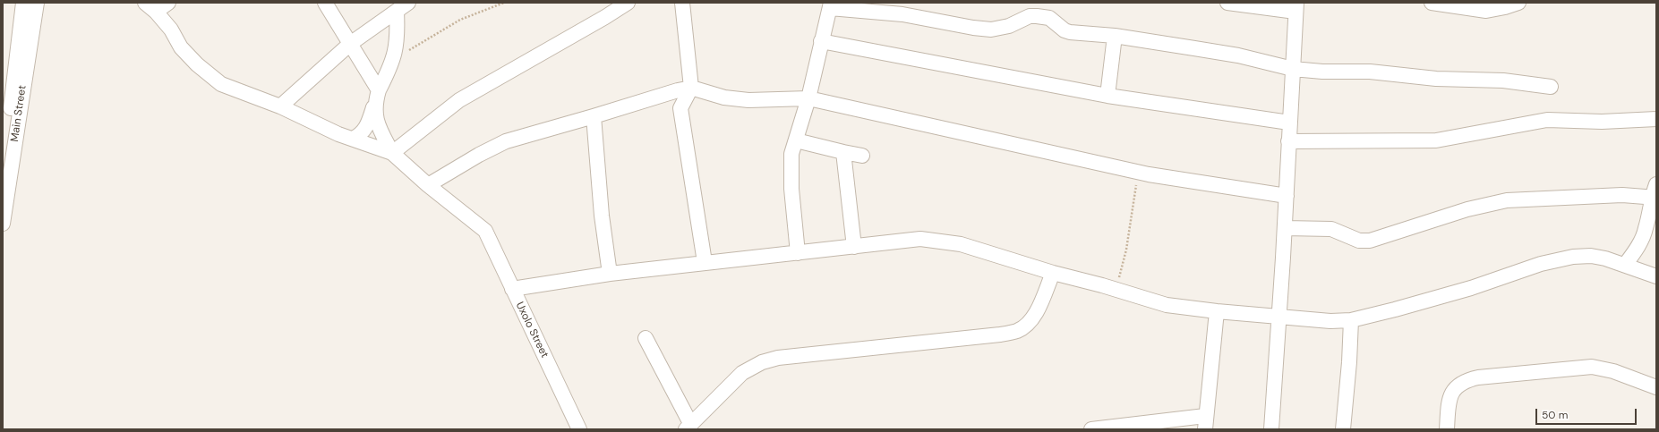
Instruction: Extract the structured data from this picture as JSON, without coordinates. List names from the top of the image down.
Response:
{
  "streets": {
    "street": ["Main Street", "Uxolo Street"]
  },
  "scale_bar": "50 m"
}
